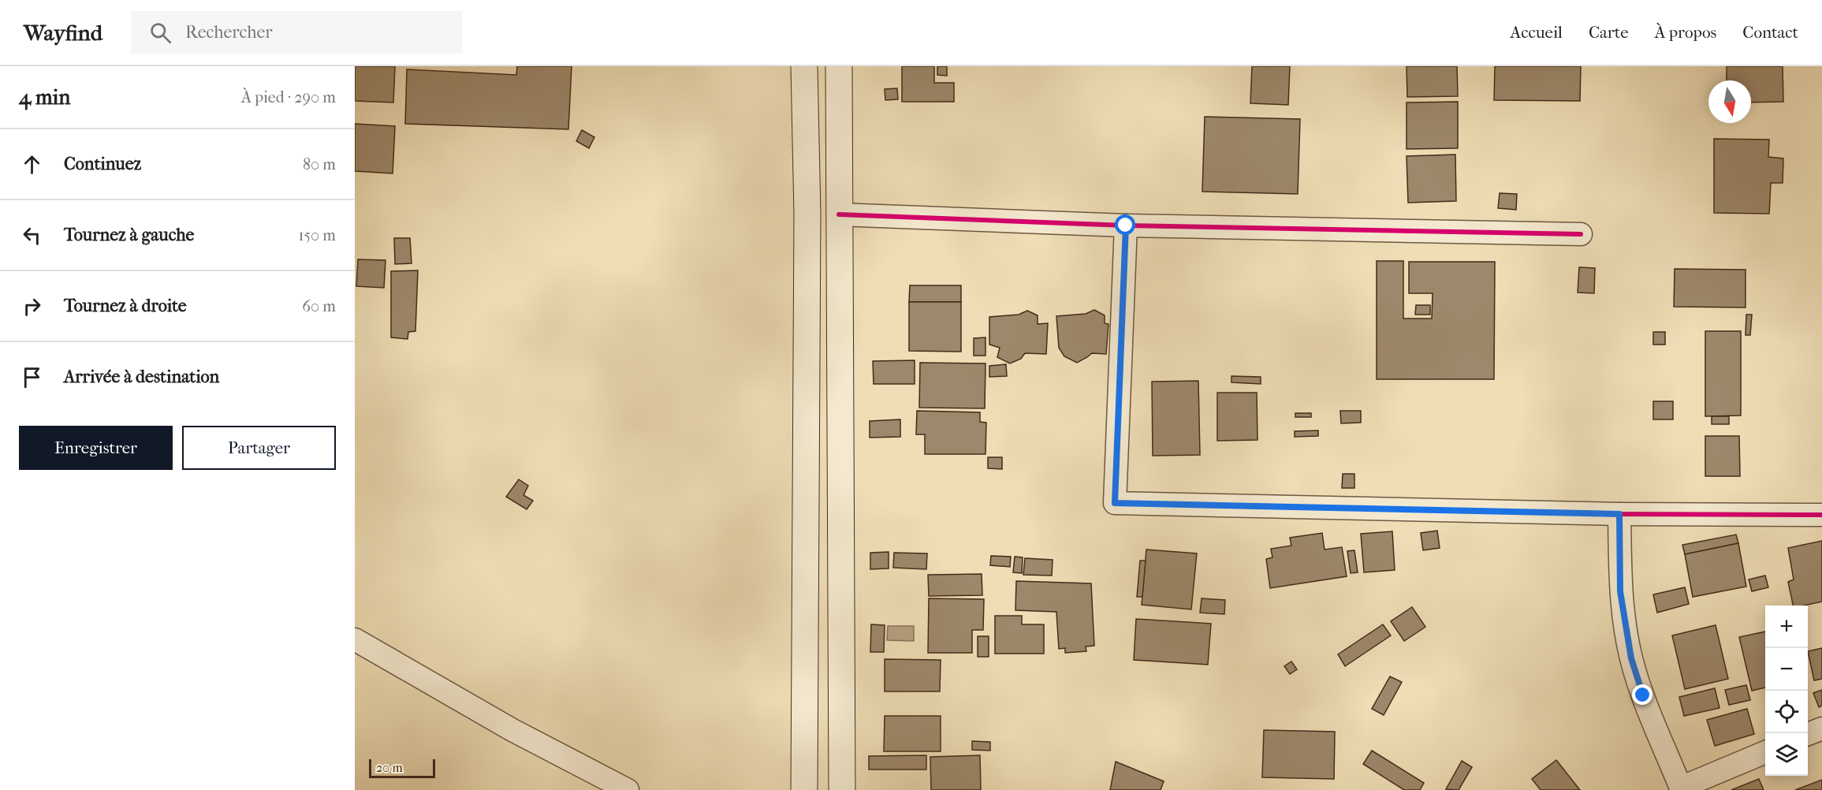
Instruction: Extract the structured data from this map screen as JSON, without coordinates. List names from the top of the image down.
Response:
{
  "scale_bar": "20 m",
  "north": "bottom",
  "page": {
    "header": "Wayfind",
    "search": "Rechercher",
    "nav": [
      "Accueil",
      "Carte",
      "À propos",
      "Contact"
    ],
    "heading": ["4 min", "À pied · 290 m"],
    "list": [
      ["Continuez", "80 m"],
      ["Tournez à gauche", "150 m"],
      ["Tournez à droite", "60 m"],
      "Arrivée à destination"
    ],
    "buttons": ["Enregistrer", "Partager"],
    "map_buttons": ["+", "−"],
    "scale": "20 m"
  }
}
